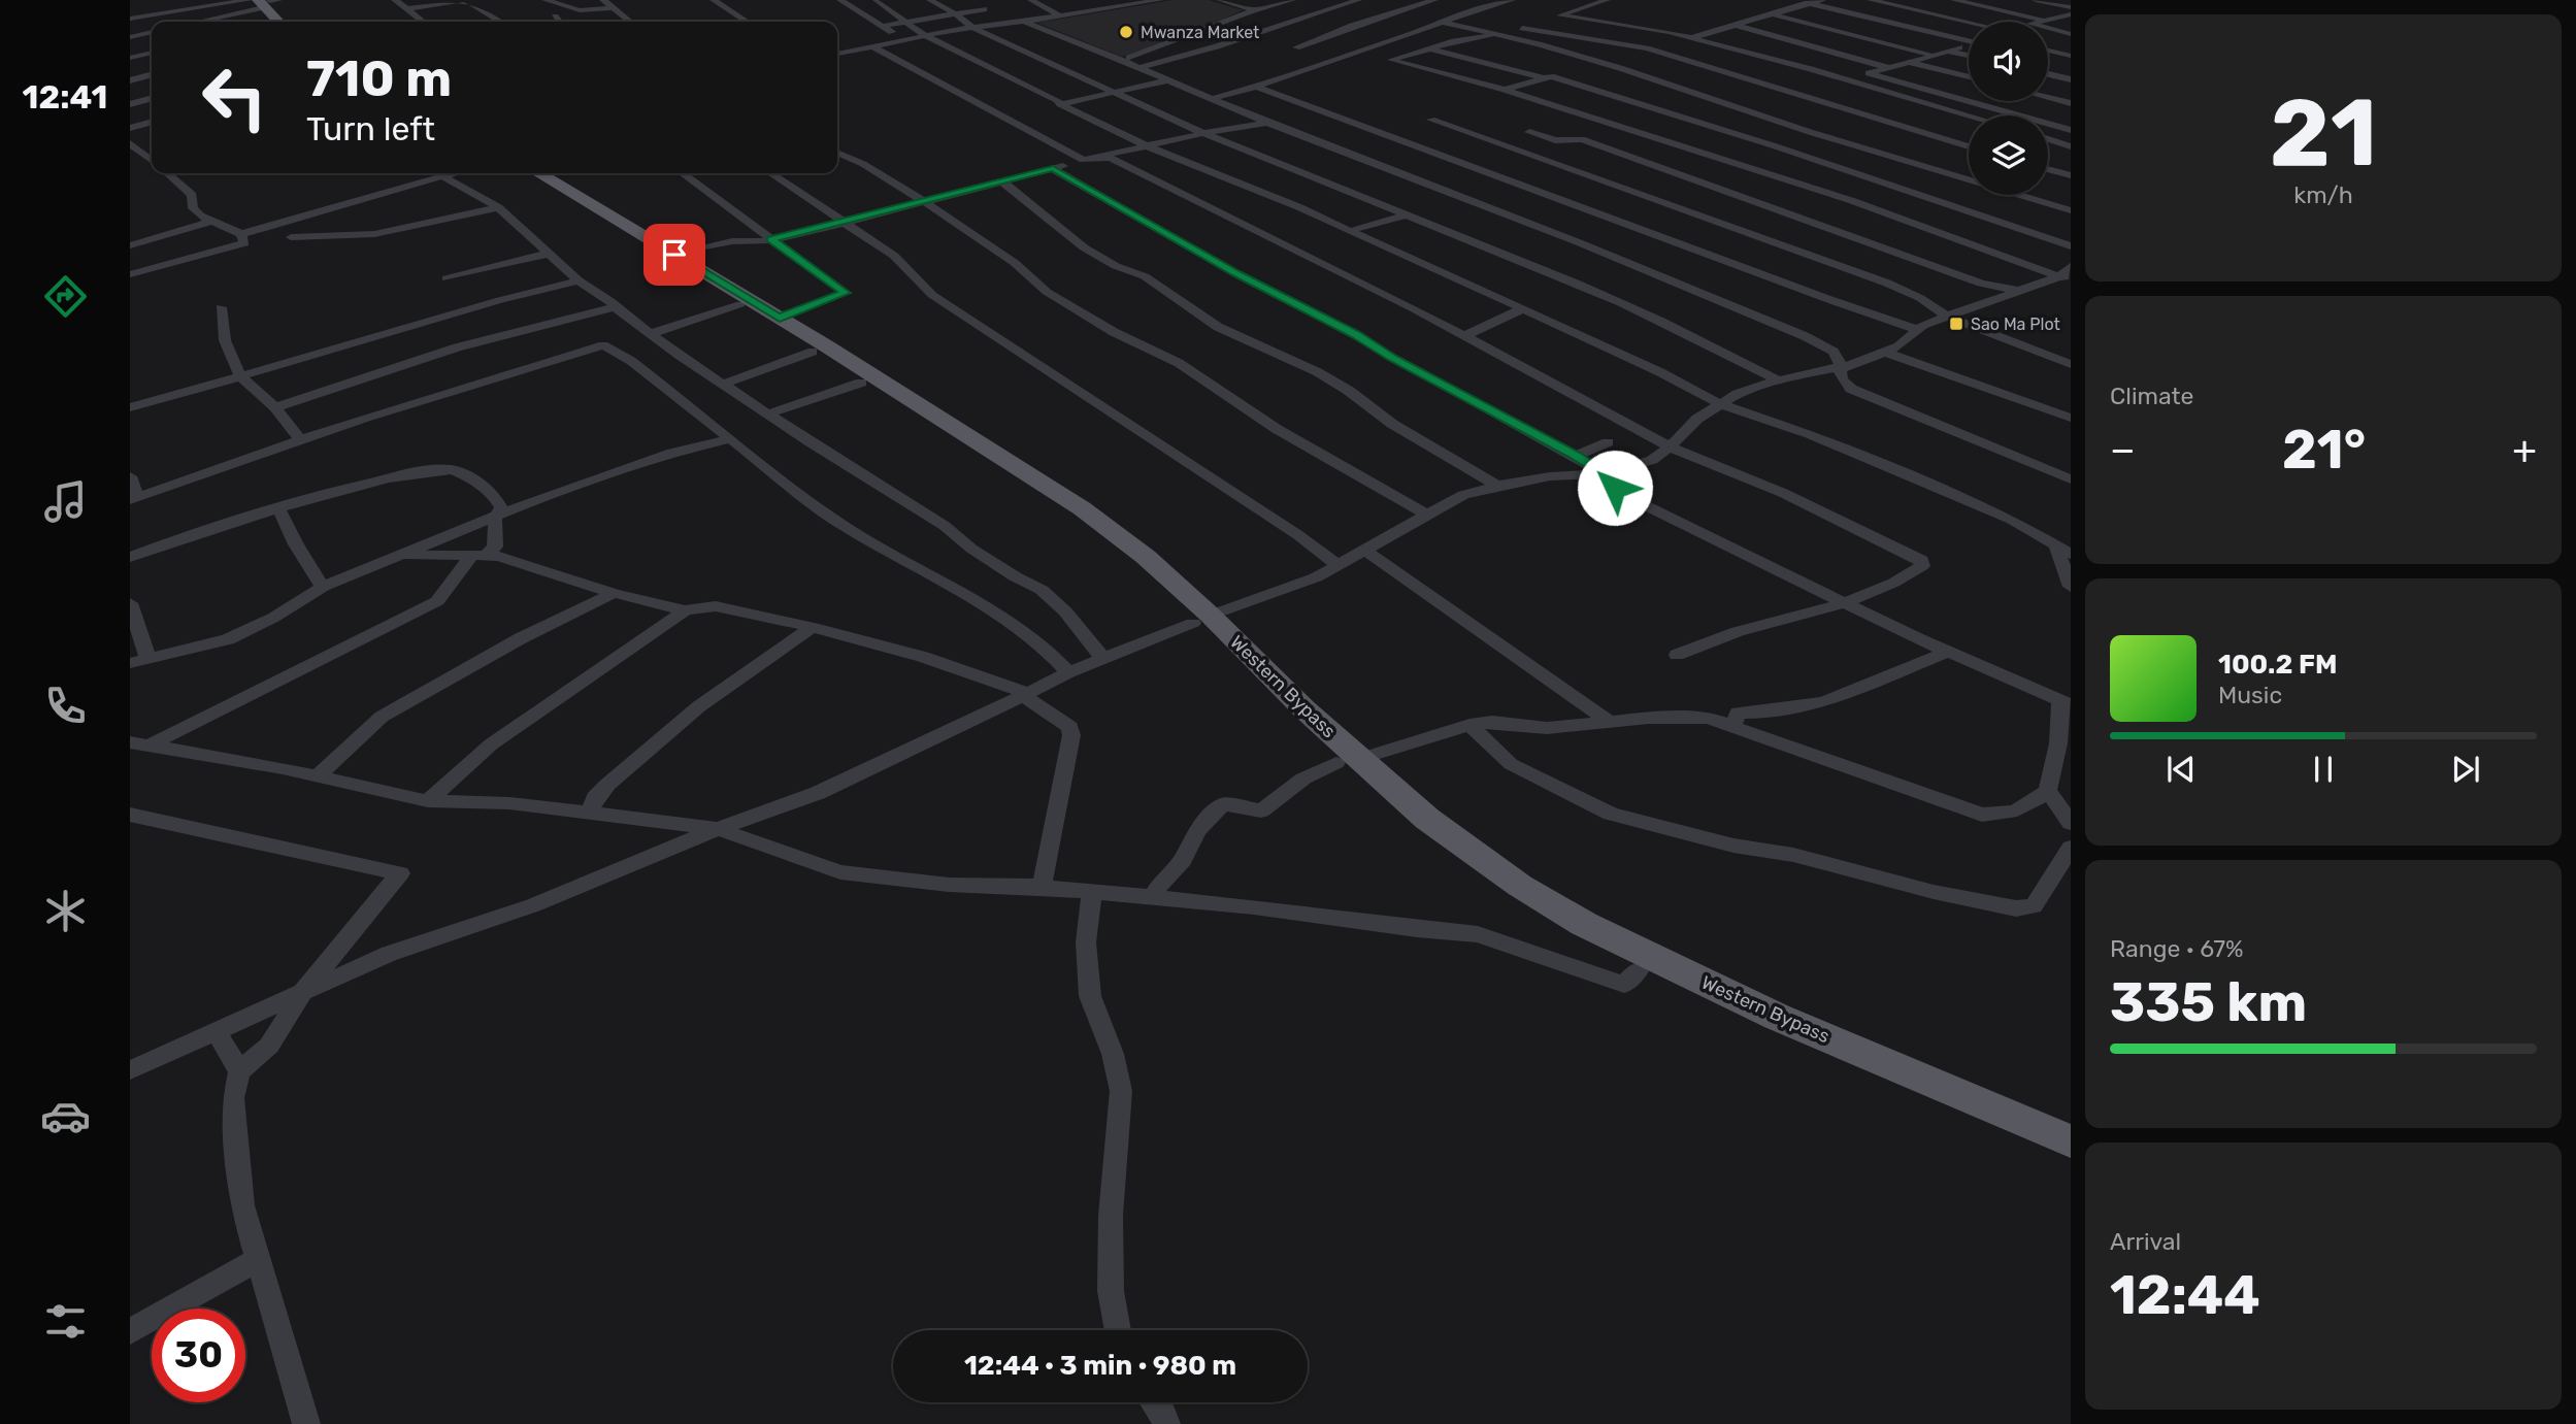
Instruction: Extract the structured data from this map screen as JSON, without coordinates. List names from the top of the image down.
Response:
{
  "streets": {
    "main road": ["Western Bypass"]
  },
  "places": {
    "other": ["Mwanza Market"],
    "transit": ["Sao Ma Plot"]
  },
  "page": {
    "tabs": "12:41",
    "tile": [
      ["21", "km/h"],
      "Climate",
      ["Range · 67%", "335 km"],
      ["Arrival", "12:44"]
    ],
    "turn": ["710 m", "Turn left"],
    "heat": ["−", "21°", "+"],
    "song": ["100.2 FM", "Music"],
    "limit": "30",
    "trip": "12:44 · 3 min · 980 m"
  }
}
